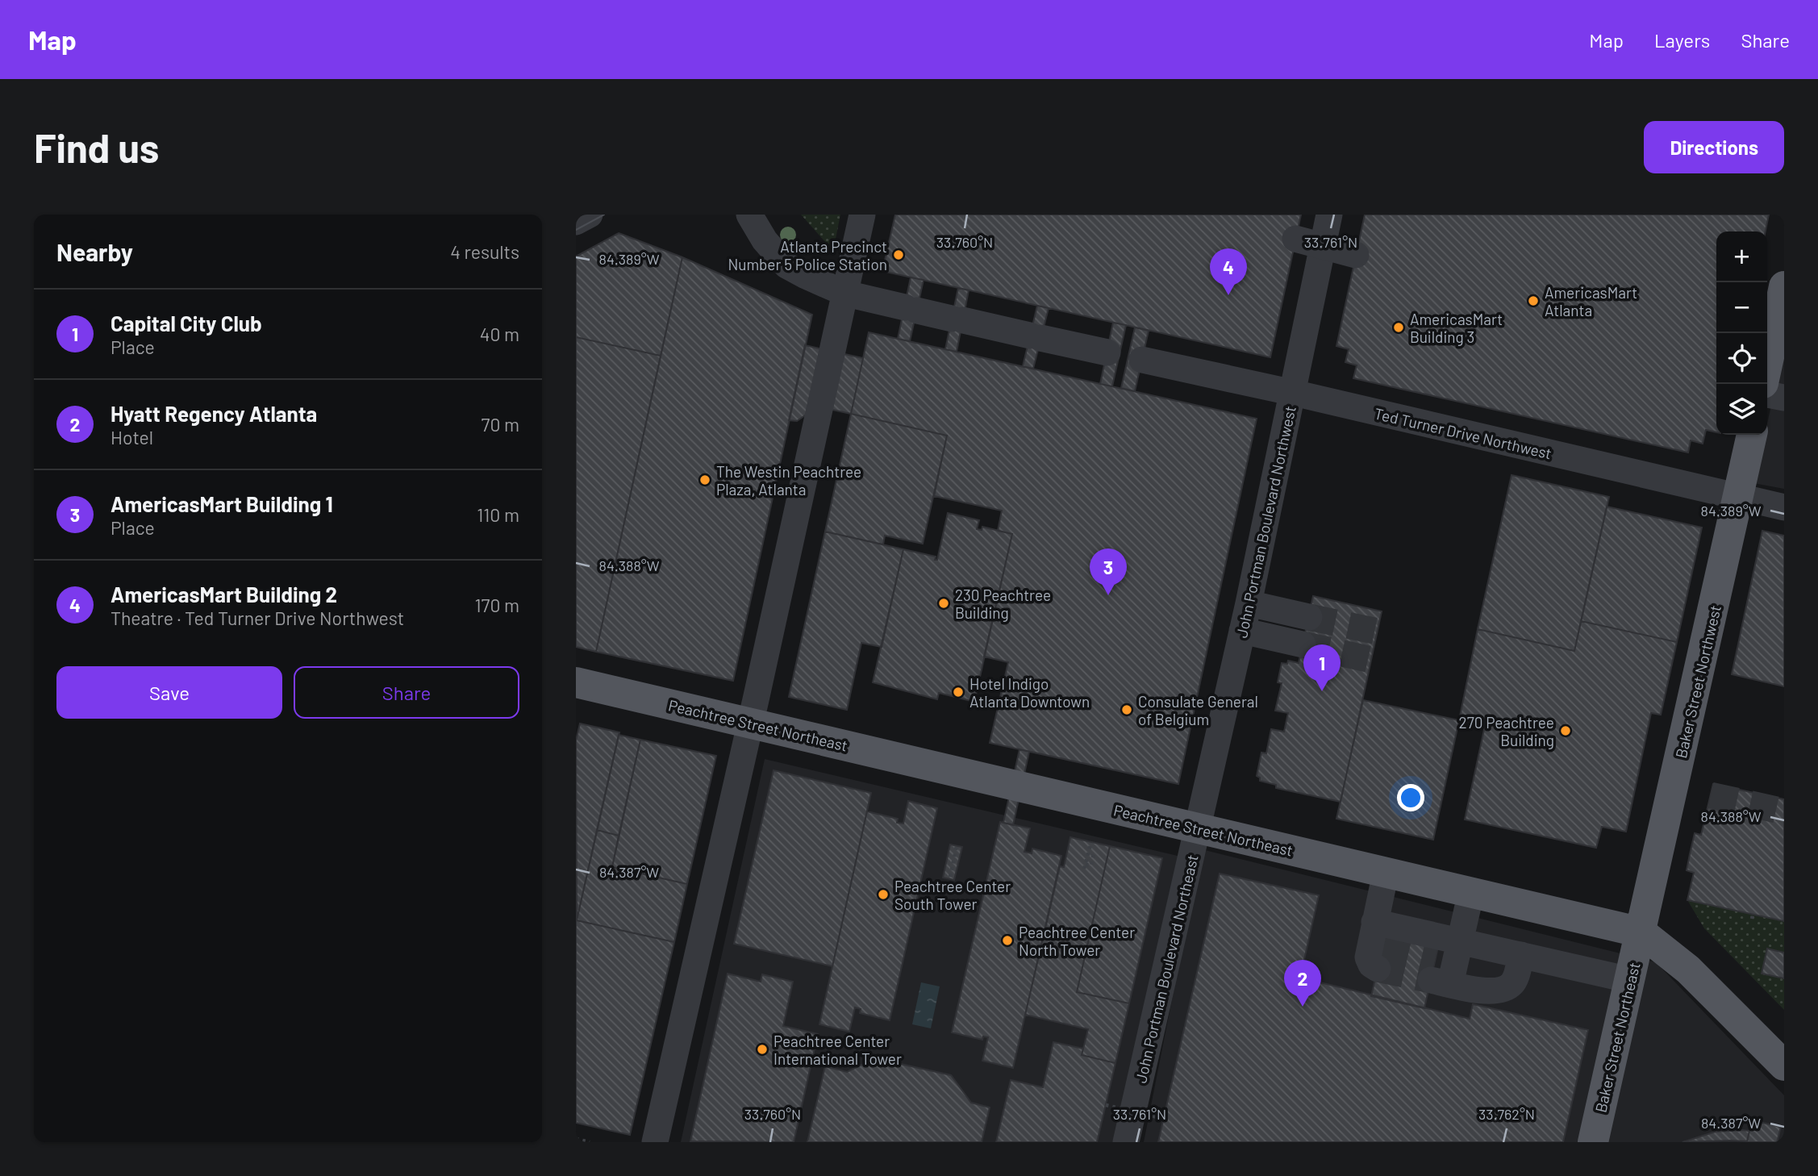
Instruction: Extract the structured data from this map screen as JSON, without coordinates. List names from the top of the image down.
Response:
{
  "streets": {
    "main road": ["Baker Street Northwest", "Peachtree Street Northeast", "Baker Street Northeast"],
    "street": ["Ted Turner Drive Northwest", "John Portman Boulevard Northwest", "John Portman Boulevard Northeast"]
  },
  "crossings": [
    ["Ted Turner Drive Northwest", "John Portman Boulevard Northwest"],
    ["Ted Turner Drive Northwest", "Baker Street Northwest"],
    ["John Portman Boulevard Northwest", "Peachtree Street Northeast"],
    ["John Portman Boulevard Northwest", "John Portman Boulevard Northeast"],
    ["Baker Street Northwest", "Peachtree Street Northeast"],
    ["Baker Street Northwest", "Baker Street Northeast"],
    ["Peachtree Street Northeast", "John Portman Boulevard Northeast"],
    ["Peachtree Street Northeast", "Baker Street Northeast"]
  ],
  "places": [
    "Atlanta Precinct Number 5 Police Station",
    "AmericasMart Atlanta",
    "AmericasMart Building 3",
    "The Westin Peachtree Plaza, Atlanta",
    "230 Peachtree Building",
    "Hotel Indigo Atlanta Downtown",
    "Consulate General of Belgium",
    "270 Peachtree Building",
    "Peachtree Center South Tower",
    "Peachtree Center North Tower",
    "Peachtree Center International Tower"
  ],
  "page": {
    "header": "Map",
    "nav": ["Map", "Layers", "Share"],
    "buttons": [
      "Directions",
      ["Save", "Share"]
    ],
    "title": "Find us",
    "heading": ["Nearby", "4 results"],
    "map_buttons": ["+", "−"],
    "pins": [
      "4",
      "3",
      "1",
      "2"
    ],
    "list": [
      {
        "mark": "1",
        "name": "Capital City Club",
        "note": "Place",
        "value": "40 m"
      },
      {
        "mark": "2",
        "name": "Hyatt Regency Atlanta",
        "note": "Hotel",
        "value": "70 m"
      },
      {
        "mark": "3",
        "name": "AmericasMart Building 1",
        "note": "Place",
        "value": "110 m"
      },
      {
        "mark": "4",
        "name": "AmericasMart Building 2",
        "note": "Theatre · Ted Turner Drive Northwest",
        "value": "170 m"
      }
    ]
  },
  "coordinates": [
    "33.760°N",
    "33.761°N",
    "84.389°W",
    "84.388°W",
    "84.387°W",
    "33.762°N"
  ]
}
